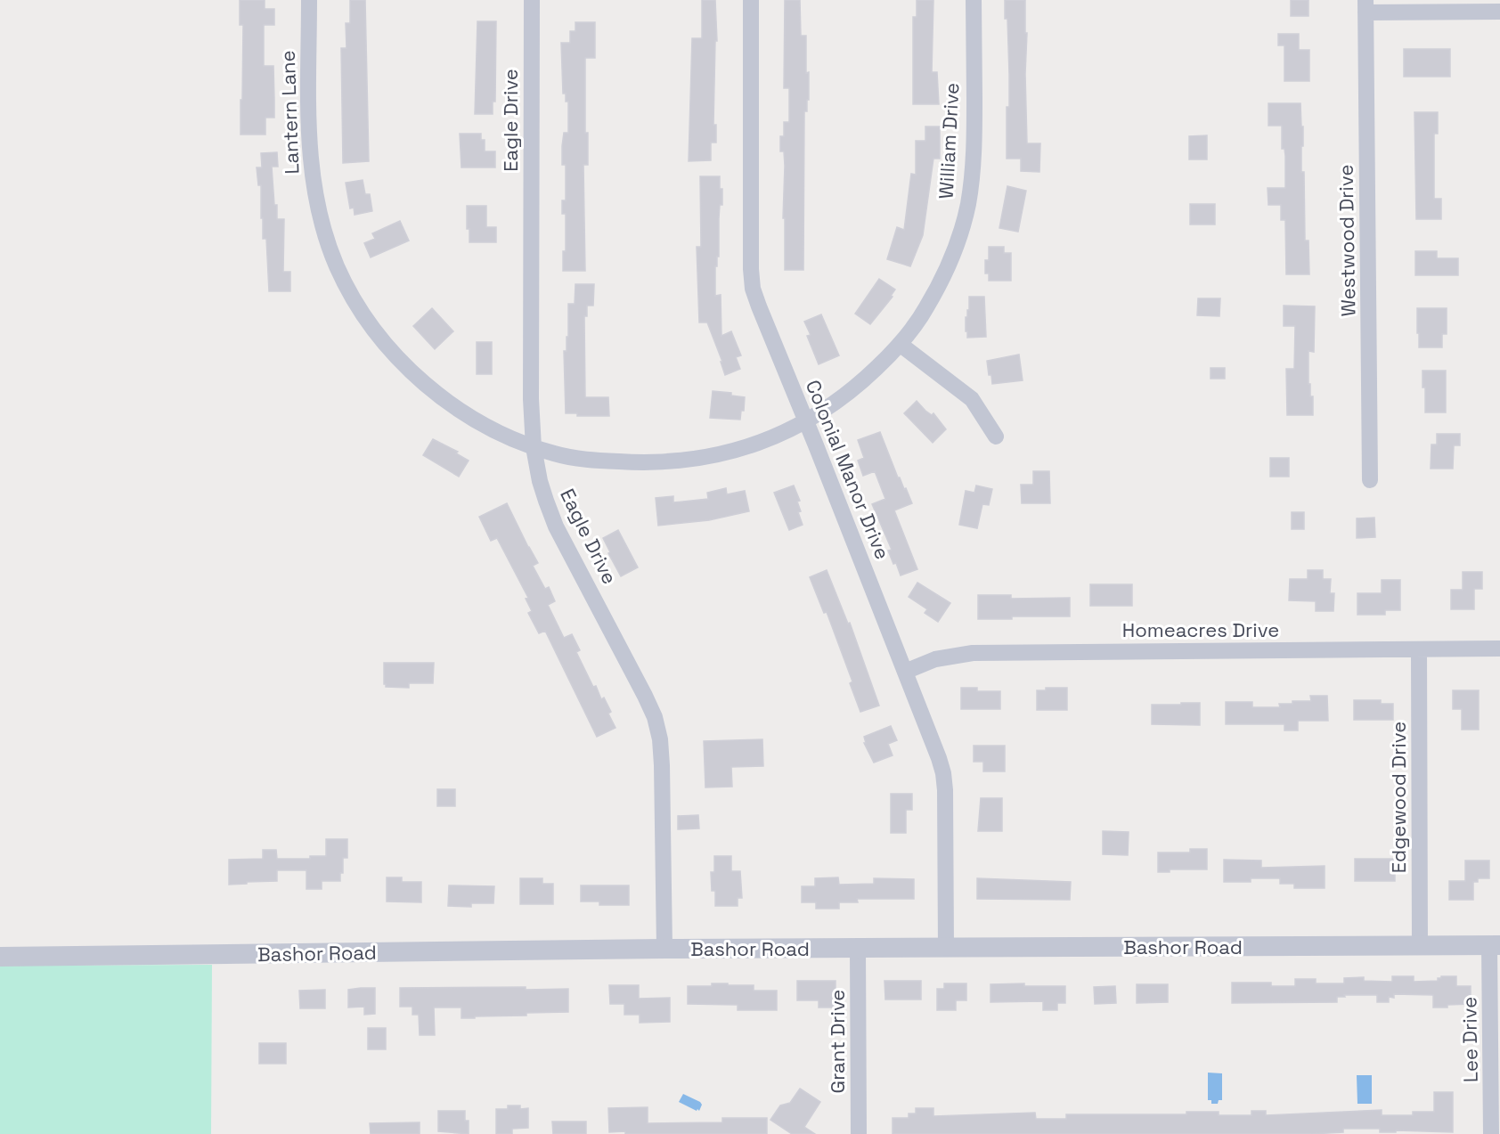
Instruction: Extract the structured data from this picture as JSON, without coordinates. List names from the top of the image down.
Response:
{
  "streets": {
    "street": [
      "Lantern Lane",
      "Eagle Drive",
      "William Drive",
      "Westwood Drive",
      "Colonial Manor Drive",
      "Homeacres Drive",
      "Edgewood Drive",
      "Bashor Road",
      "Lee Drive",
      "Grant Drive"
    ]
  },
  "crossings": [
    ["Lantern Lane", "Eagle Drive"],
    ["Lantern Lane", "William Drive"],
    ["Eagle Drive", "William Drive"],
    ["Eagle Drive", "Bashor Road"],
    ["William Drive", "Colonial Manor Drive"],
    ["Colonial Manor Drive", "Homeacres Drive"],
    ["Colonial Manor Drive", "Bashor Road"],
    ["Homeacres Drive", "Edgewood Drive"],
    ["Edgewood Drive", "Bashor Road"],
    ["Bashor Road", "Lee Drive"],
    ["Bashor Road", "Grant Drive"]
  ]
}
